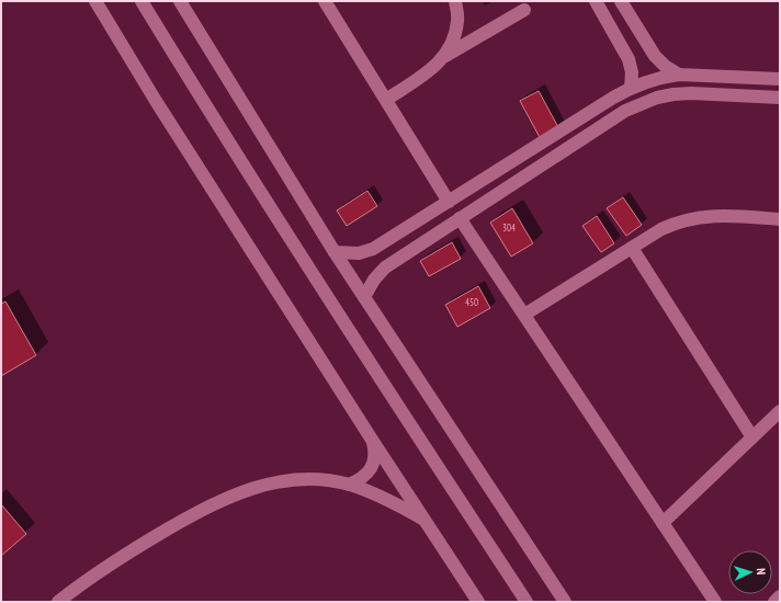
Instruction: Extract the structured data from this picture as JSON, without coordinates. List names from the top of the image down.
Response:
{
  "house_numbers": ["304", "450"],
  "north": "right"
}
